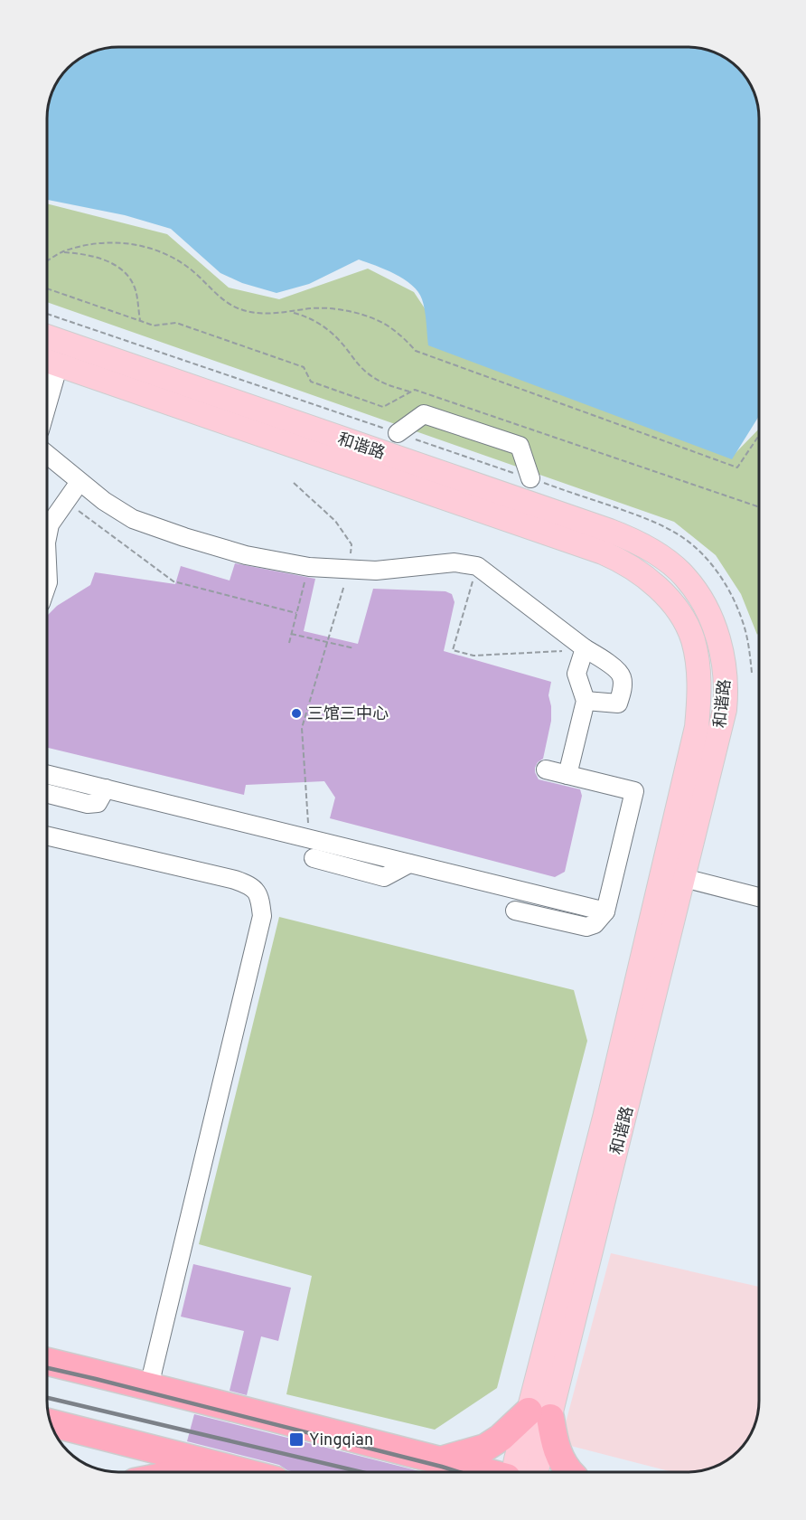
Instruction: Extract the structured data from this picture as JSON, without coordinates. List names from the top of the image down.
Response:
{
  "streets": {
    "main road": ["和谐路"]
  },
  "places": {
    "other": ["三馆三中心"],
    "transit": ["Yingqian"]
  }
}
